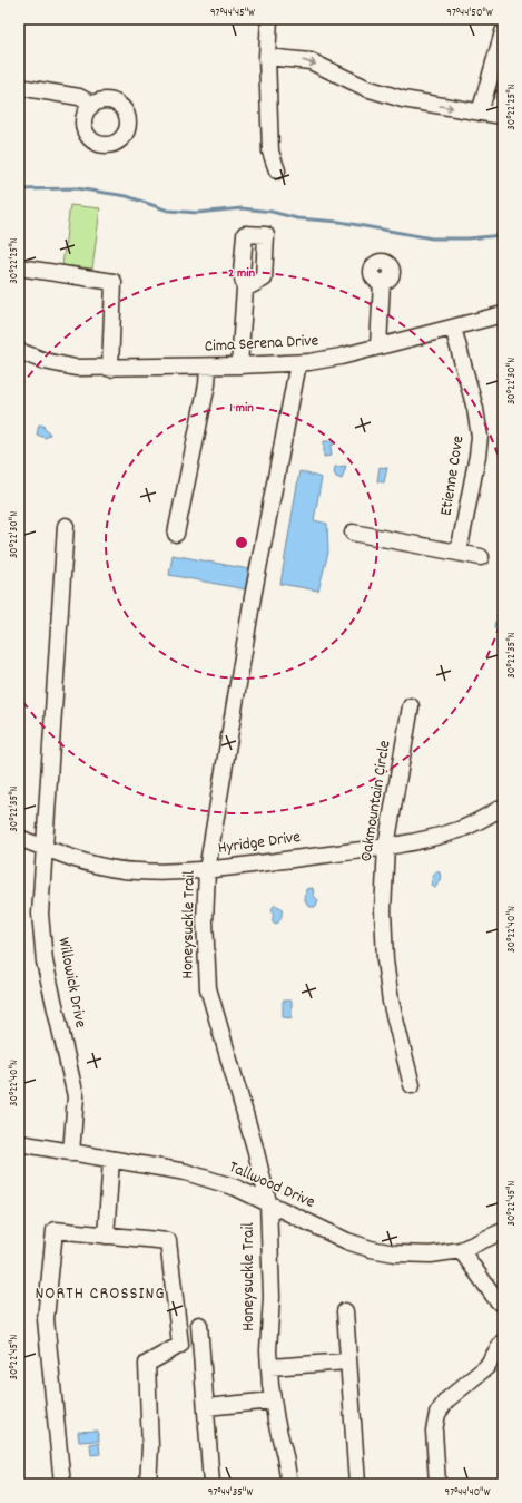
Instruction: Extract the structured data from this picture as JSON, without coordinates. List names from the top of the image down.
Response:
{
  "streets": {
    "street": [
      "Cima Serena Drive",
      "Etienne Cove",
      "Oakmountain Circle",
      "Hyridge Drive",
      "Honeysuckle Trail",
      "Willowick Drive",
      "Tallwood Drive"
    ]
  },
  "crossings": [
    ["Cima Serena Drive", "Etienne Cove"],
    ["Cima Serena Drive", "Honeysuckle Trail"],
    ["Oakmountain Circle", "Hyridge Drive"],
    ["Hyridge Drive", "Honeysuckle Trail"],
    ["Hyridge Drive", "Willowick Drive"],
    ["Honeysuckle Trail", "Tallwood Drive"],
    ["Willowick Drive", "Tallwood Drive"]
  ],
  "districts": ["NORTH CROSSING"],
  "coordinates": [
    "97°44'45\"W",
    "97°44'50\"W",
    "30°22'25\"N",
    "30°22'30\"N",
    "30°22'35\"N",
    "30°22'40\"N",
    "30°22'45\"N",
    "97°44'35\"W",
    "97°44'40\"W"
  ],
  "rings": ["2 min", "1 min"]
}
